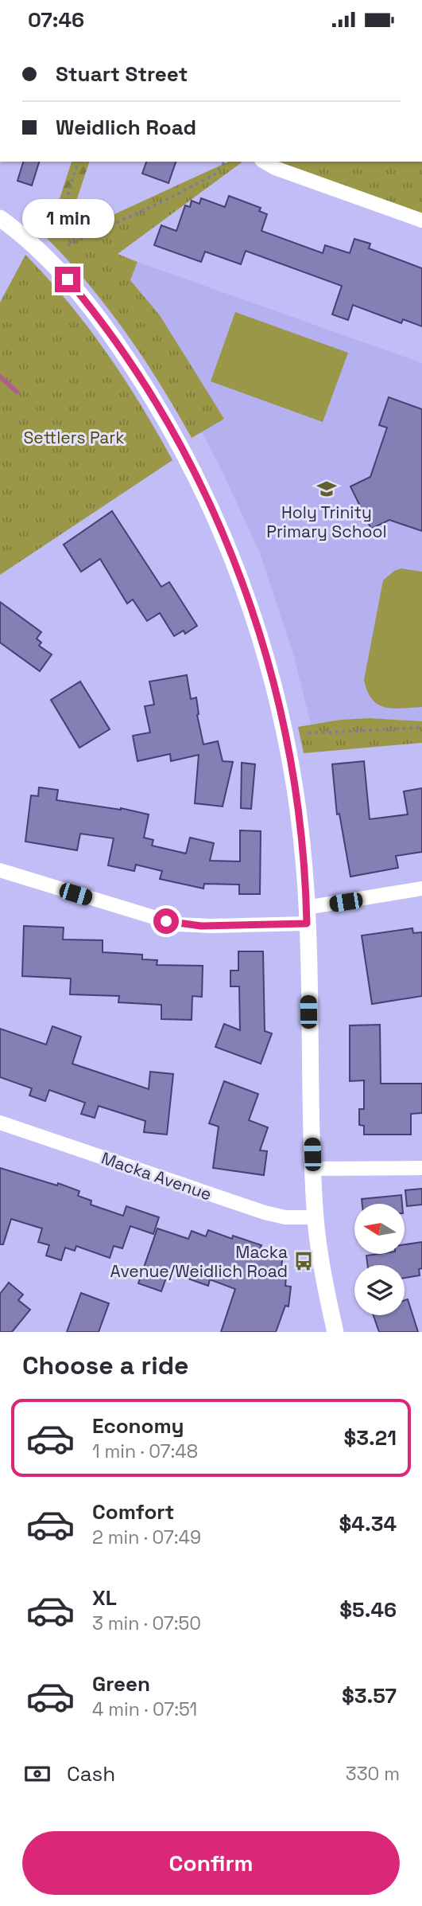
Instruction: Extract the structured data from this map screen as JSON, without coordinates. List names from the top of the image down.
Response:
{
  "streets": {
    "street": ["Macka Avenue"]
  },
  "parks": ["Settlers Park"],
  "places": {
    "school or university": ["Holy Trinity Primary School"],
    "bus stop": ["Macka Avenue/Weidlich Road"]
  },
  "north": "left",
  "page": {
    "status": "07:46",
    "banner": ["Stuart Street", "Weidlich Road"],
    "bubble": "1 min",
    "heading": "Choose a ride",
    "list": [
      {
        "name": "Economy",
        "note": "1 min · 07:48",
        "value": "$3.21"
      },
      {
        "name": "Comfort",
        "note": "2 min · 07:49",
        "value": "$4.34"
      },
      {
        "name": "XL",
        "note": "3 min · 07:50",
        "value": "$5.46"
      },
      {
        "name": "Green",
        "note": "4 min · 07:51",
        "value": "$3.57"
      }
    ],
    "pay": ["Cash", "330 m"],
    "buttons": "Confirm"
  }
}
